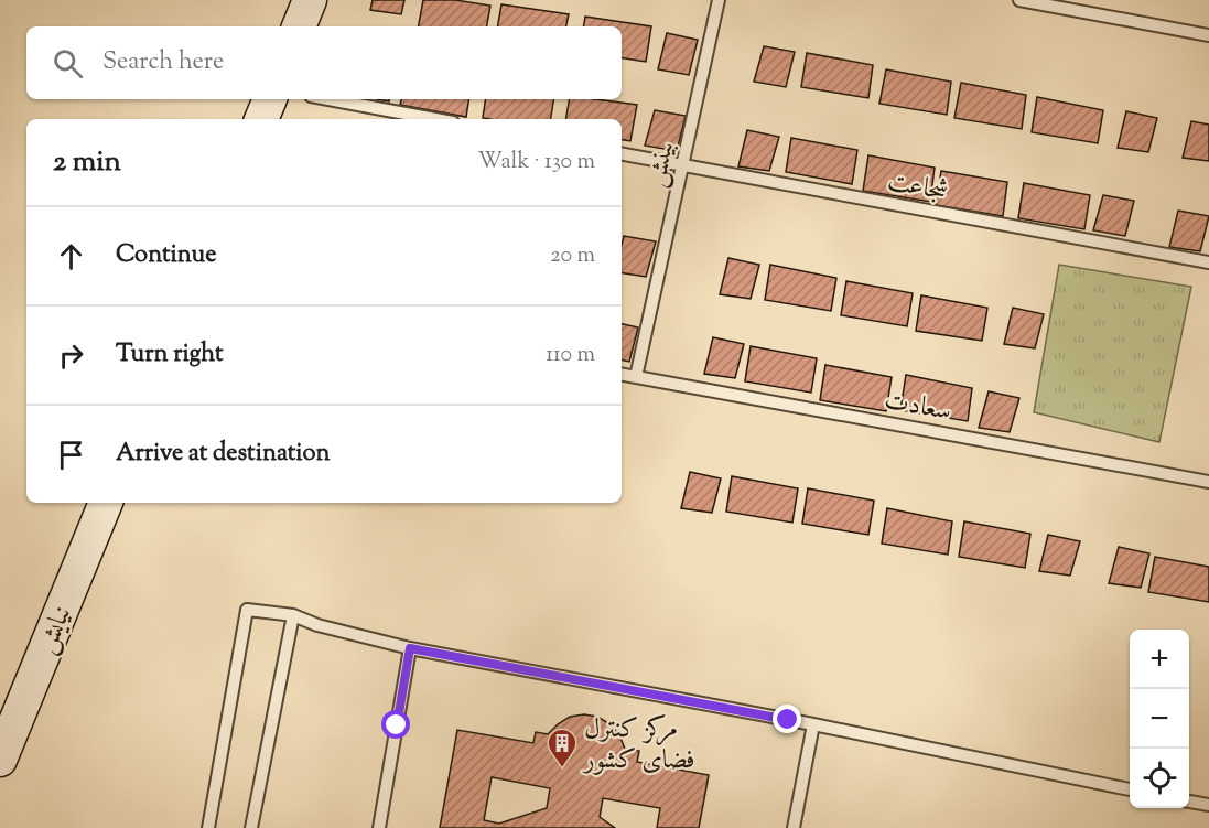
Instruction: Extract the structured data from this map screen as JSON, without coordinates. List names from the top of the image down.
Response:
{
  "streets": {
    "street": ["نیایش"],
    "lane": ["بینش", "شجاعت", "سعادت"]
  },
  "crossings": [
    ["بینش", "شجاعت"],
    ["بینش", "سعادت"]
  ],
  "places": {
    "building": ["مرکز کنترل فضای کشور"]
  },
  "page": {
    "search": "Search here",
    "heading": ["2 min", "Walk · 130 m"],
    "list": [
      ["Continue", "20 m"],
      ["Turn right", "110 m"],
      "Arrive at destination"
    ],
    "map_buttons": ["+", "−"]
  }
}
